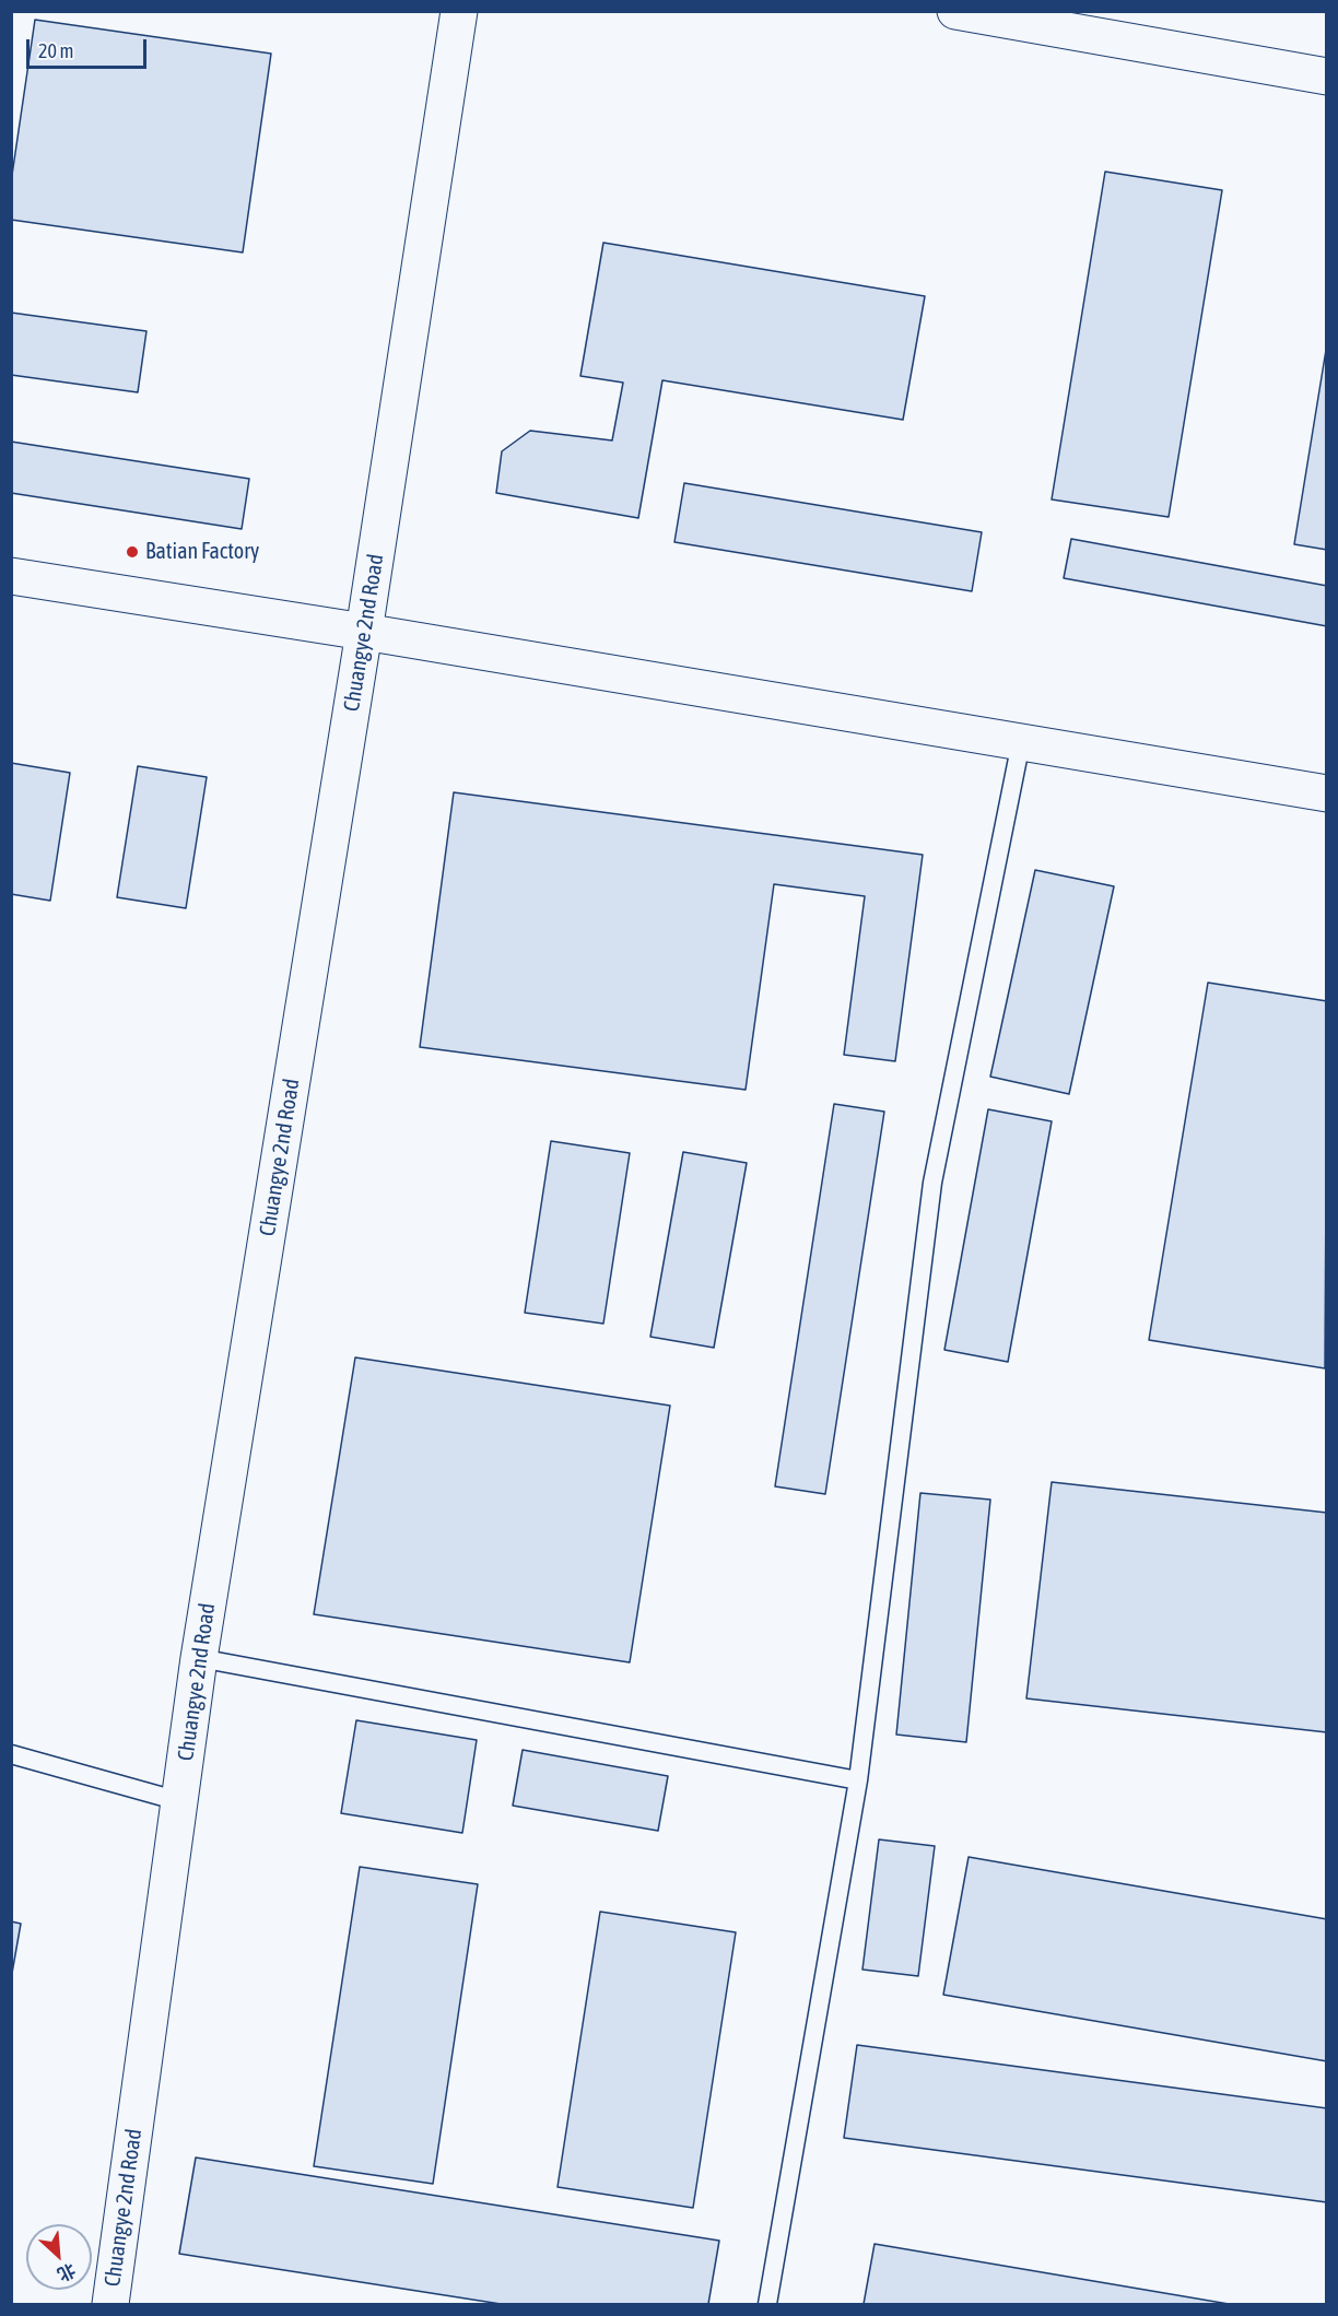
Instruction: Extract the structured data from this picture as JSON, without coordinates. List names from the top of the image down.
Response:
{
  "streets": {
    "street": ["Chuangye 2nd Road"]
  },
  "places": ["Batian Factory"],
  "scale_bar": "20 m",
  "north": "bottom right"
}
